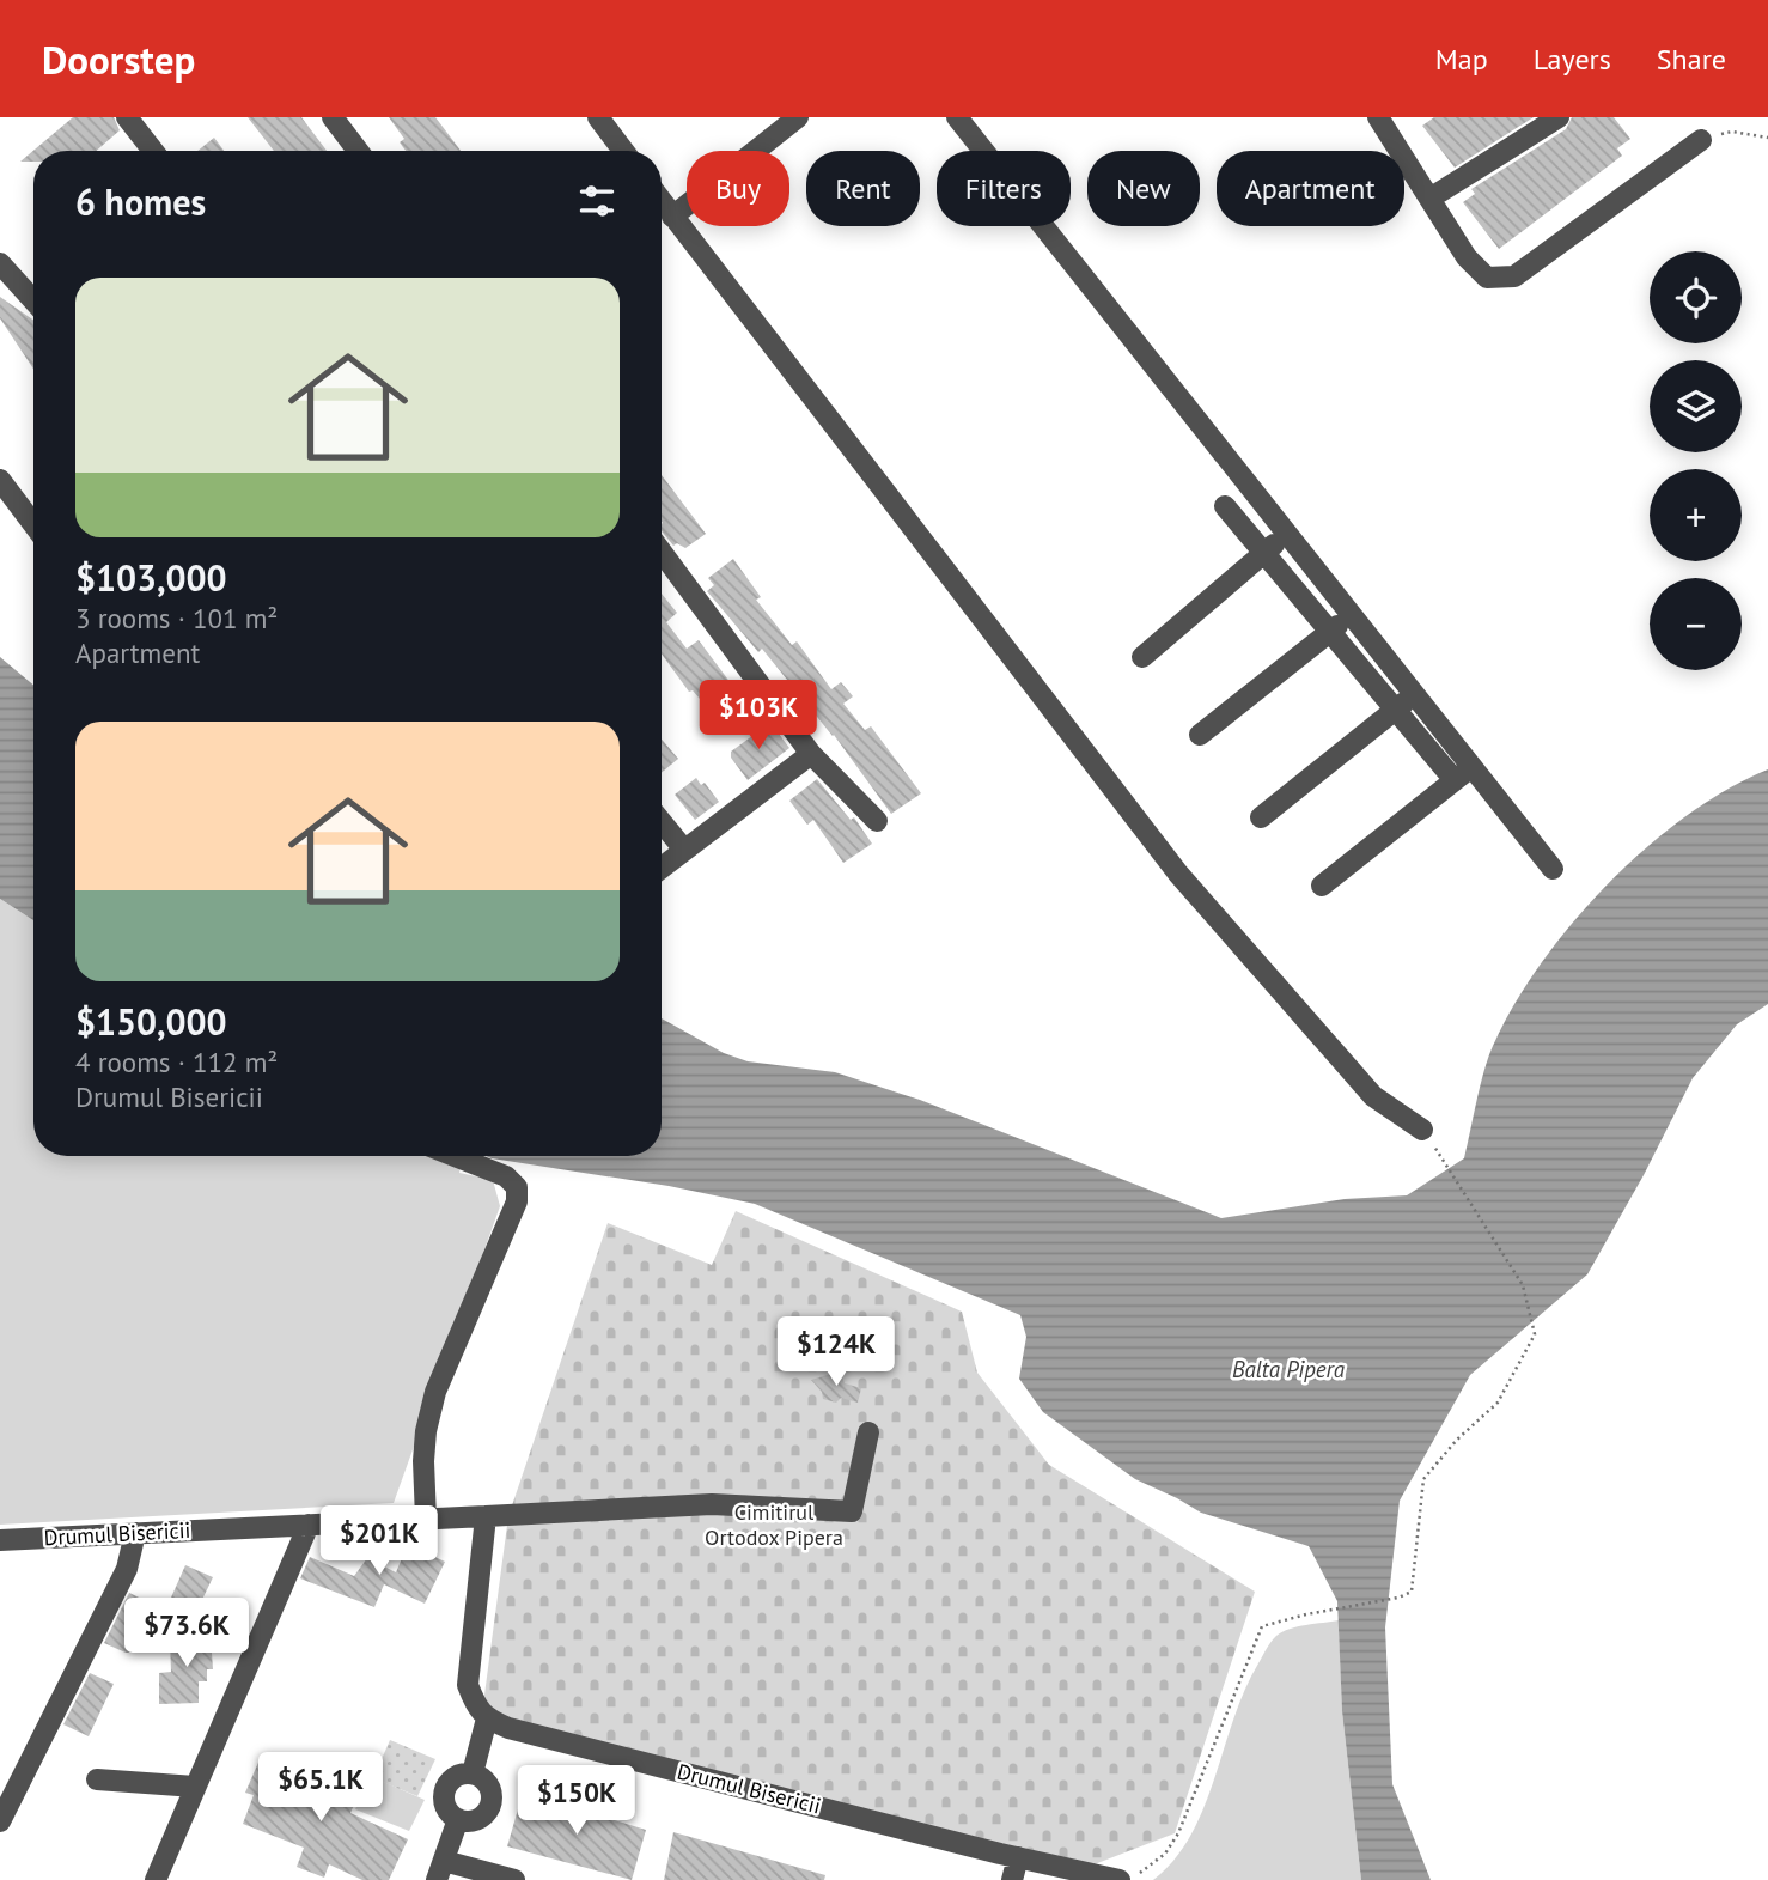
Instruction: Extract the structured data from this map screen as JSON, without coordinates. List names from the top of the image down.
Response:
{
  "streets": {
    "street": ["Drumul Bisericii"]
  },
  "water": ["Balta Pipera"],
  "parks": ["Cimitirul Ortodox Pipera"],
  "page": {
    "header": "Doorstep",
    "nav": ["Map", "Layers", "Share"],
    "chip": [
      "Buy",
      "Rent",
      "Filters",
      "New",
      "Apartment"
    ],
    "heading": "6 homes",
    "map_buttons": ["+", "−"],
    "list": [
      {
        "name": "$103,000",
        "note": "3 rooms · 101 m² · Apartment"
      },
      {
        "name": "$150,000",
        "note": "4 rooms · 112 m² · Drumul Bisericii"
      }
    ],
    "price": [
      "$103K",
      "$124K",
      "$201K",
      "$73.6K",
      "$65.1K",
      "$150K"
    ]
  }
}
